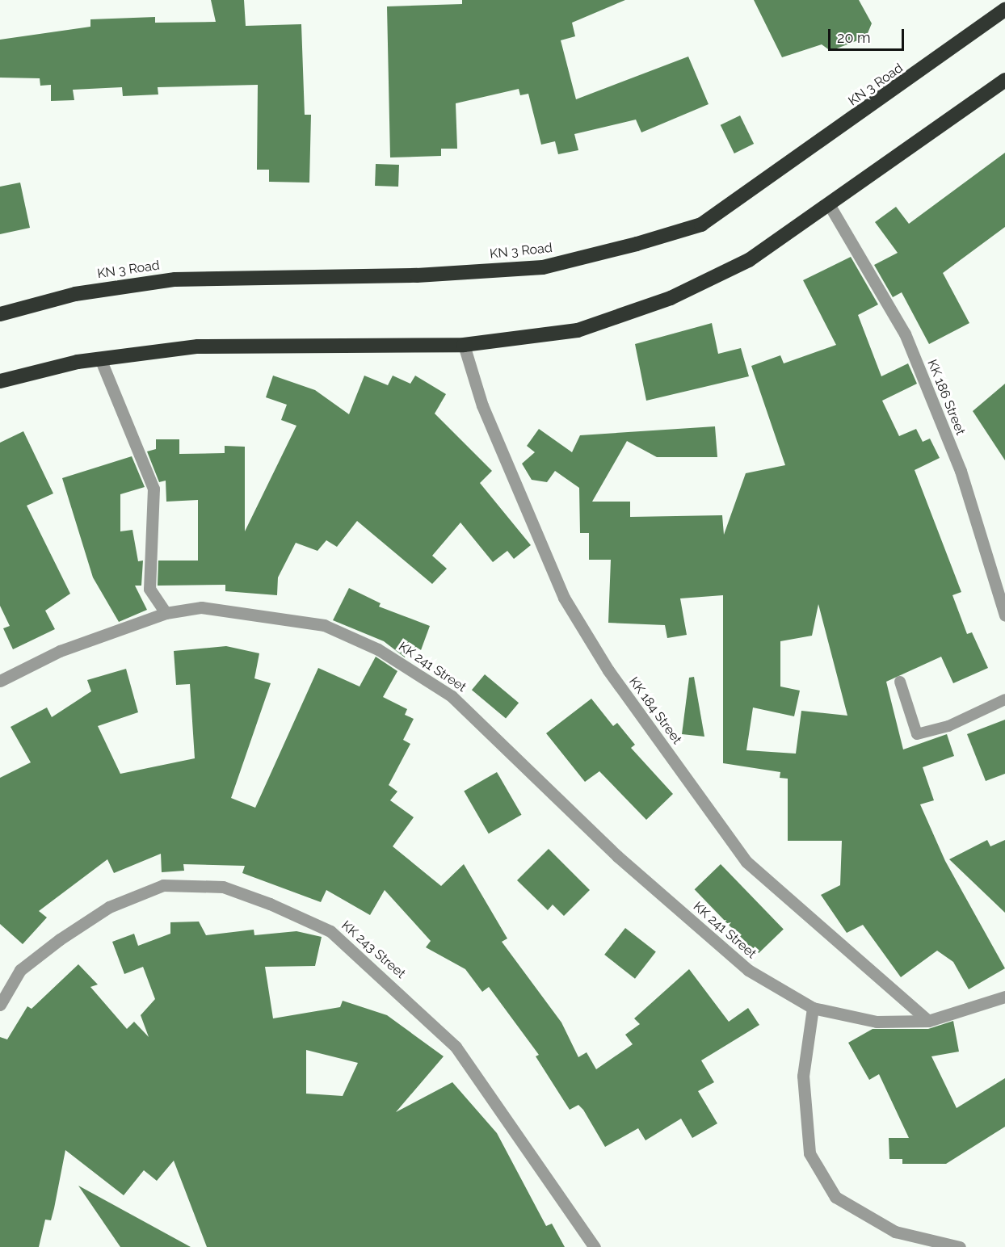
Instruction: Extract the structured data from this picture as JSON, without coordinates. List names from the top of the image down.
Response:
{
  "streets": {
    "highway": ["KN 3 Road"],
    "street": [
      "KK 186 Street",
      "KK 241 Street",
      "KK 184 Street",
      "KK 243 Street"
    ]
  },
  "crossings": [
    ["KK 241 Street", "KK 184 Street"]
  ],
  "scale_bar": "20 m"
}
